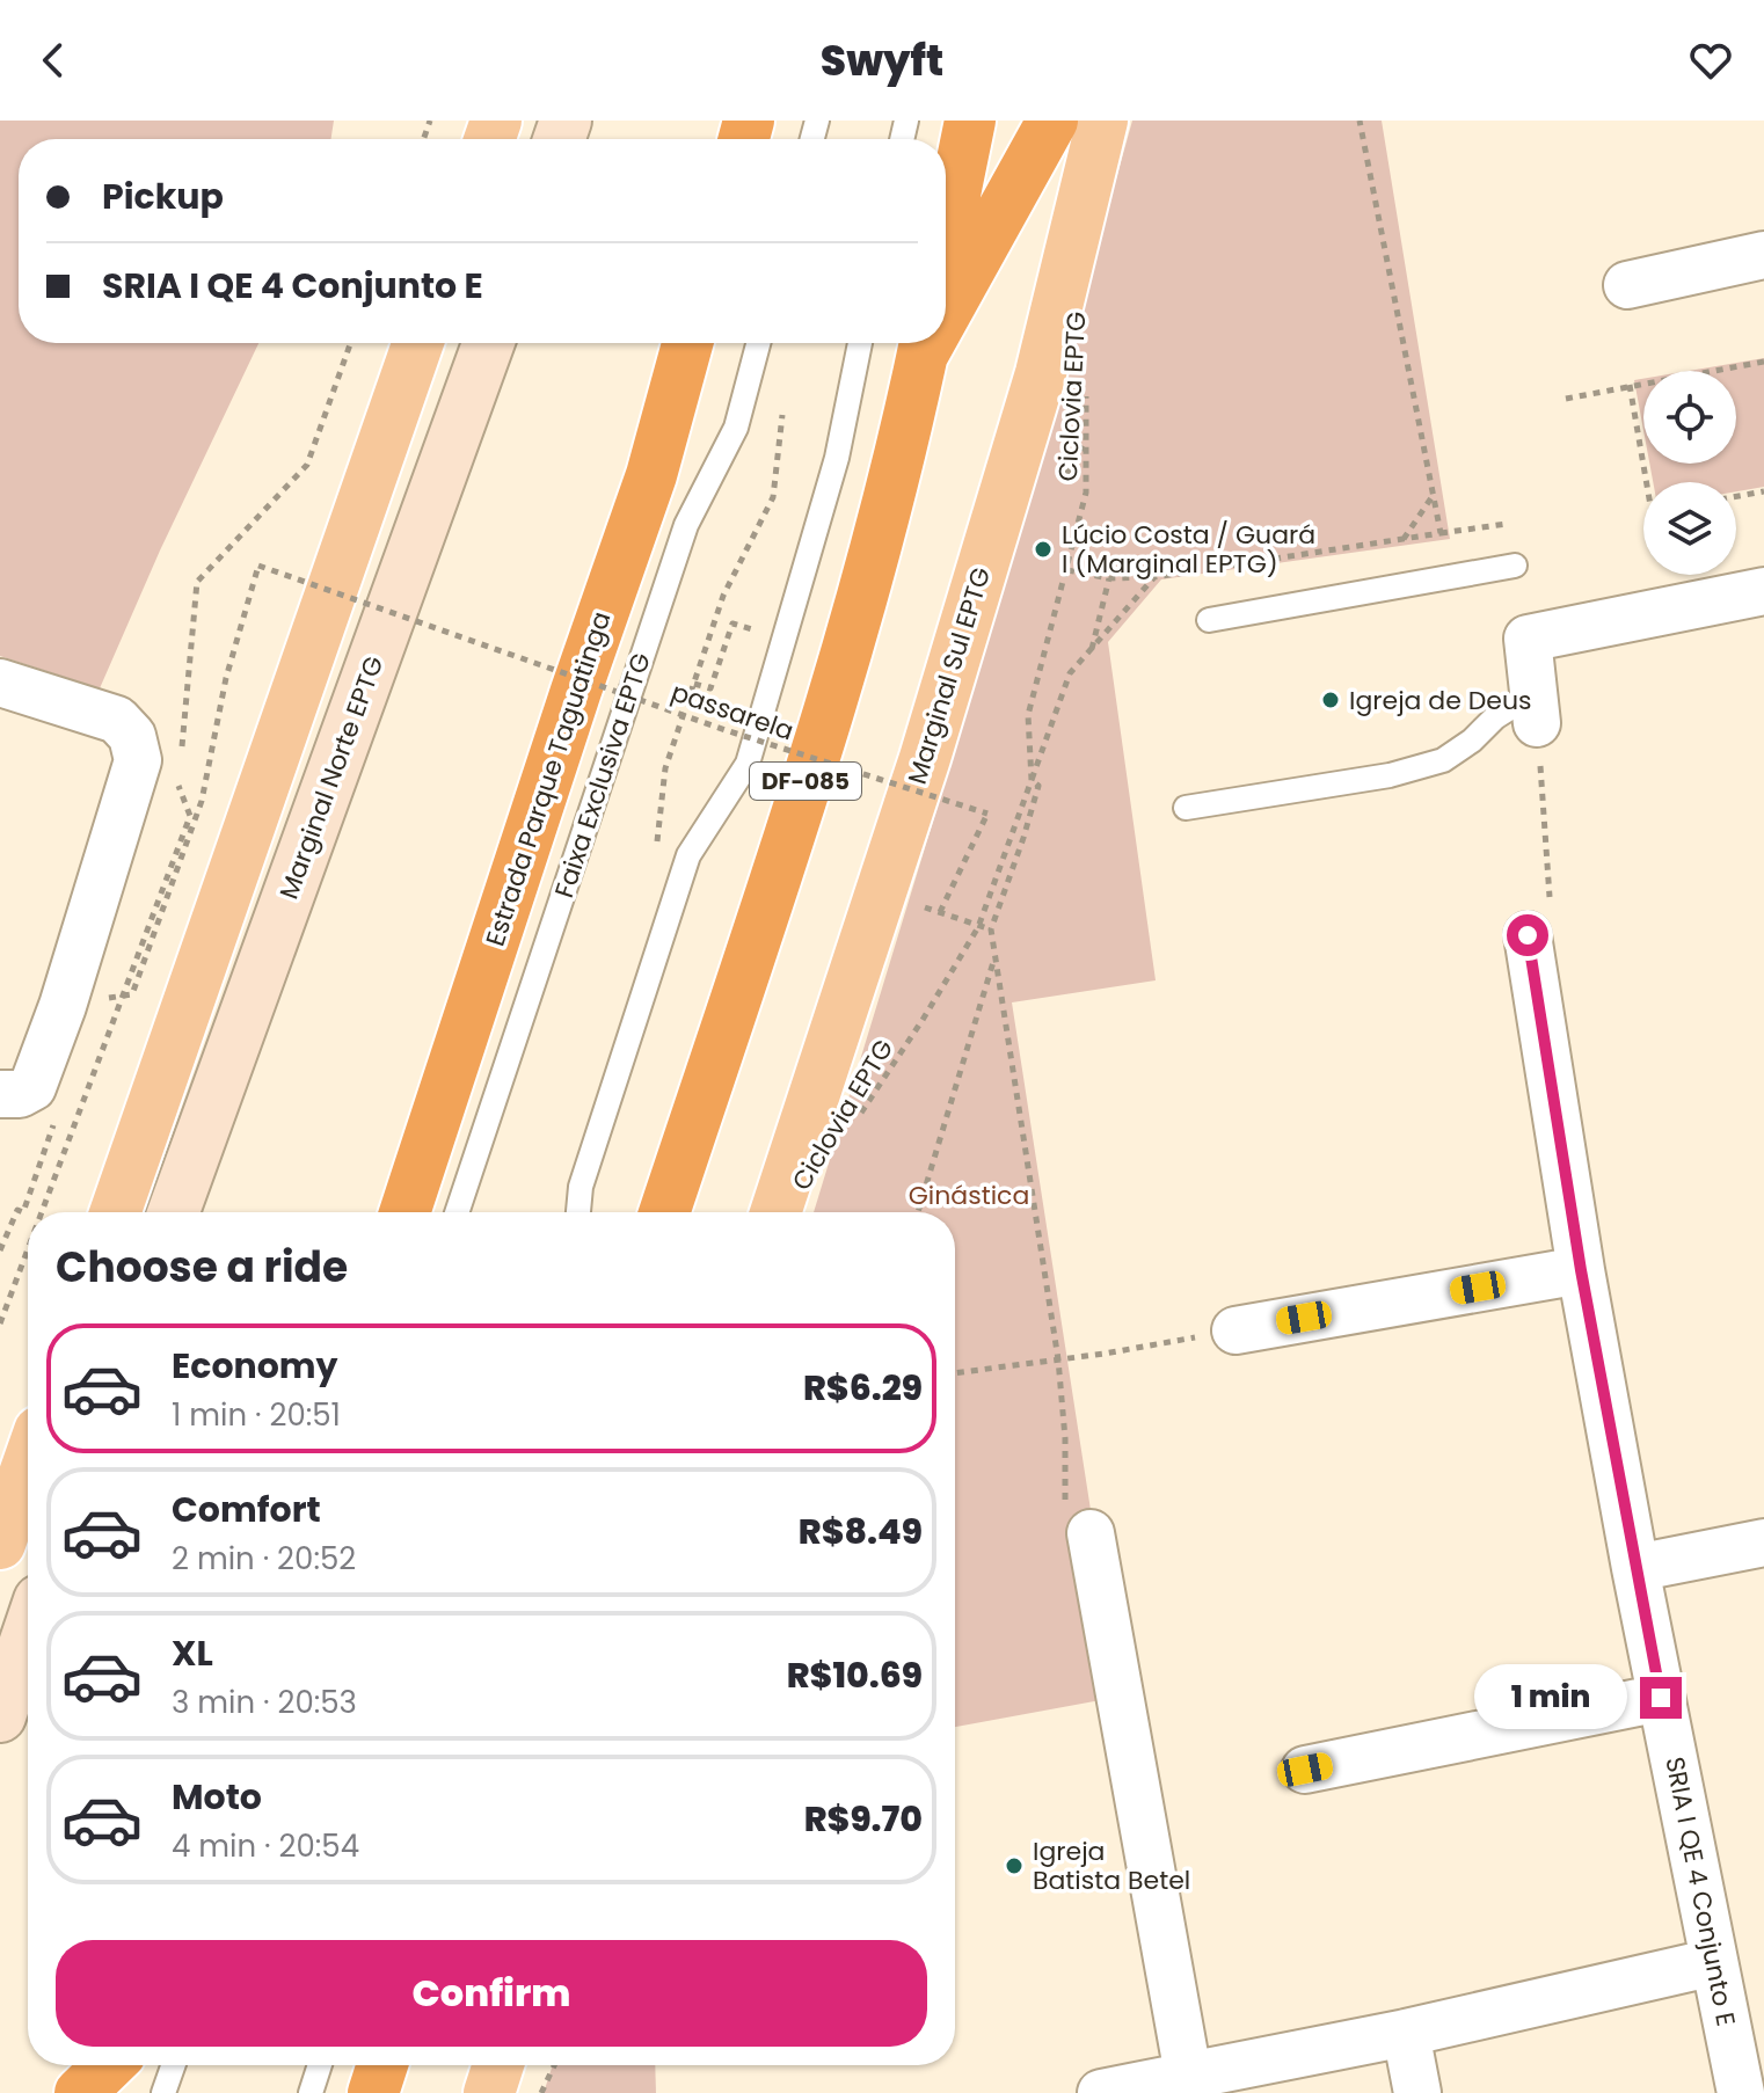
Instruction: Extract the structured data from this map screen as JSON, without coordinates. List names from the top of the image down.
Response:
{
  "streets": {
    "highway": ["Estrada Parque Taguatinga", "DF-085"],
    "main road": ["Marginal Sul EPTG", "Marginal Norte EPTG"],
    "street": ["SRIA I QE 4 Conjunto E"],
    "lane": ["Faixa Exclusiva EPTG"],
    "path": ["Ciclovia EPTG", "passarela"]
  },
  "parks": ["Ginástica"],
  "places": ["Lúcio Costa / Guará I (Marginal EPTG)", "Igreja de Deus", "Igreja Batista Betel"],
  "page": {
    "header": "Swyft",
    "banner": ["Pickup", "SRIA I QE 4 Conjunto E"],
    "heading": "Choose a ride",
    "list": [
      {
        "name": "Economy",
        "note": "1 min · 20:51",
        "value": "R$6.29"
      },
      {
        "name": "Comfort",
        "note": "2 min · 20:52",
        "value": "R$8.49"
      },
      {
        "name": "XL",
        "note": "3 min · 20:53",
        "value": "R$10.69"
      },
      {
        "name": "Moto",
        "note": "4 min · 20:54",
        "value": "R$9.70"
      }
    ],
    "bubble": "1 min",
    "buttons": "Confirm"
  }
}
